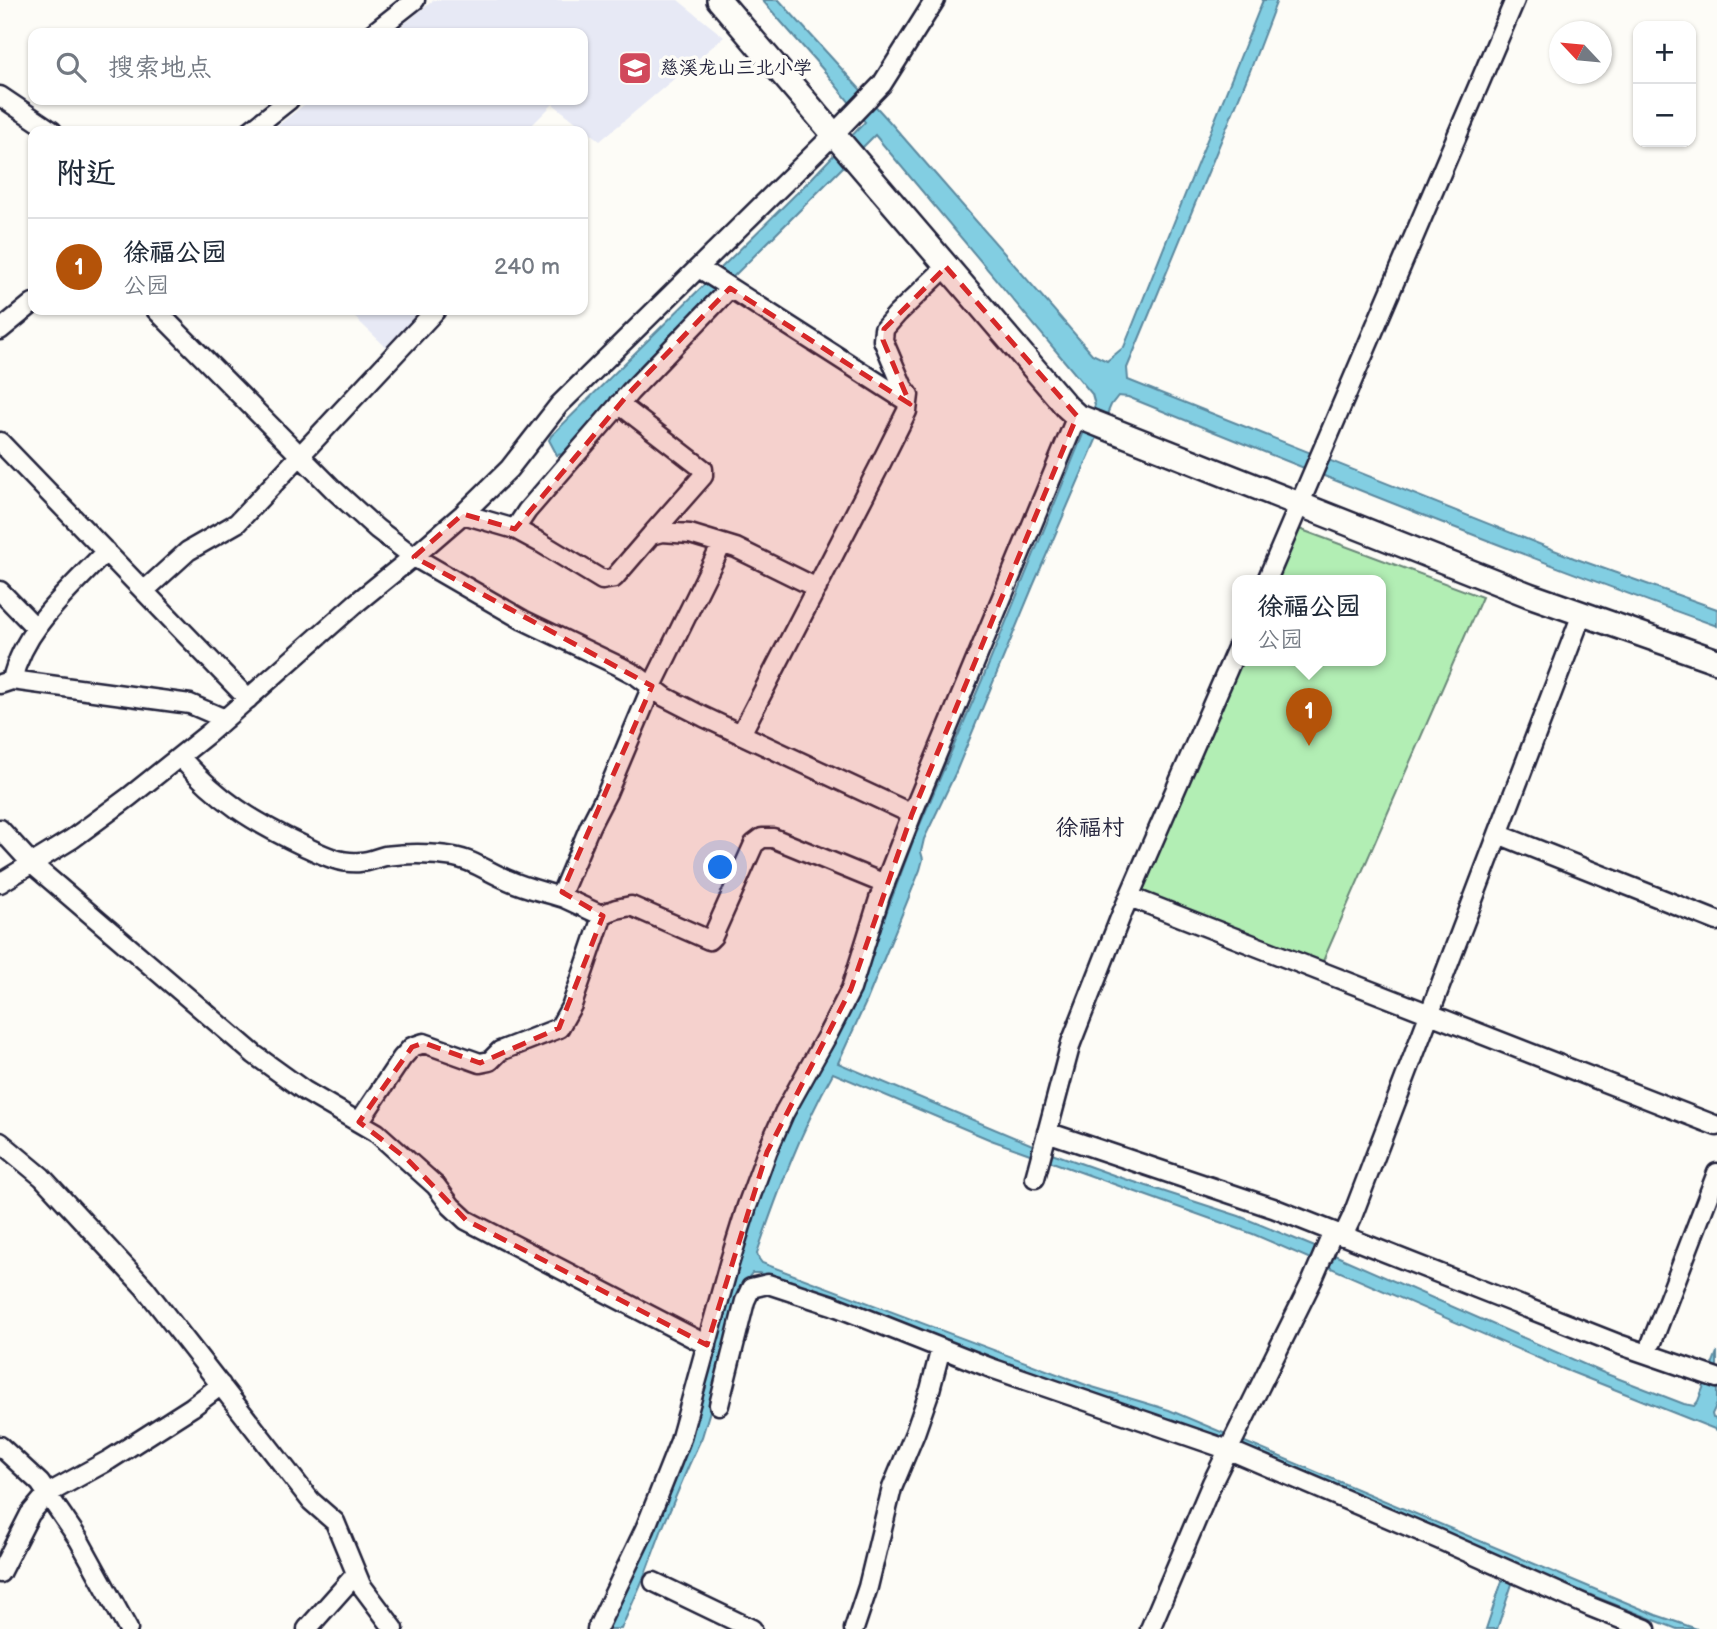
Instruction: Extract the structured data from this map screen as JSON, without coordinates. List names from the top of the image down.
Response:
{
  "districts": ["徐福村"],
  "places": {
    "school or university": ["慈溪龙山三北小学"]
  },
  "north": "top left",
  "page": {
    "map_buttons": ["+", "−"],
    "search": "搜索地点",
    "heading": "附近",
    "list": [
      {
        "mark": "1",
        "name": "徐福公园",
        "note": "公园",
        "value": "240 m"
      }
    ],
    "popup": ["徐福公园", "公园"],
    "pins": "1"
  }
}
